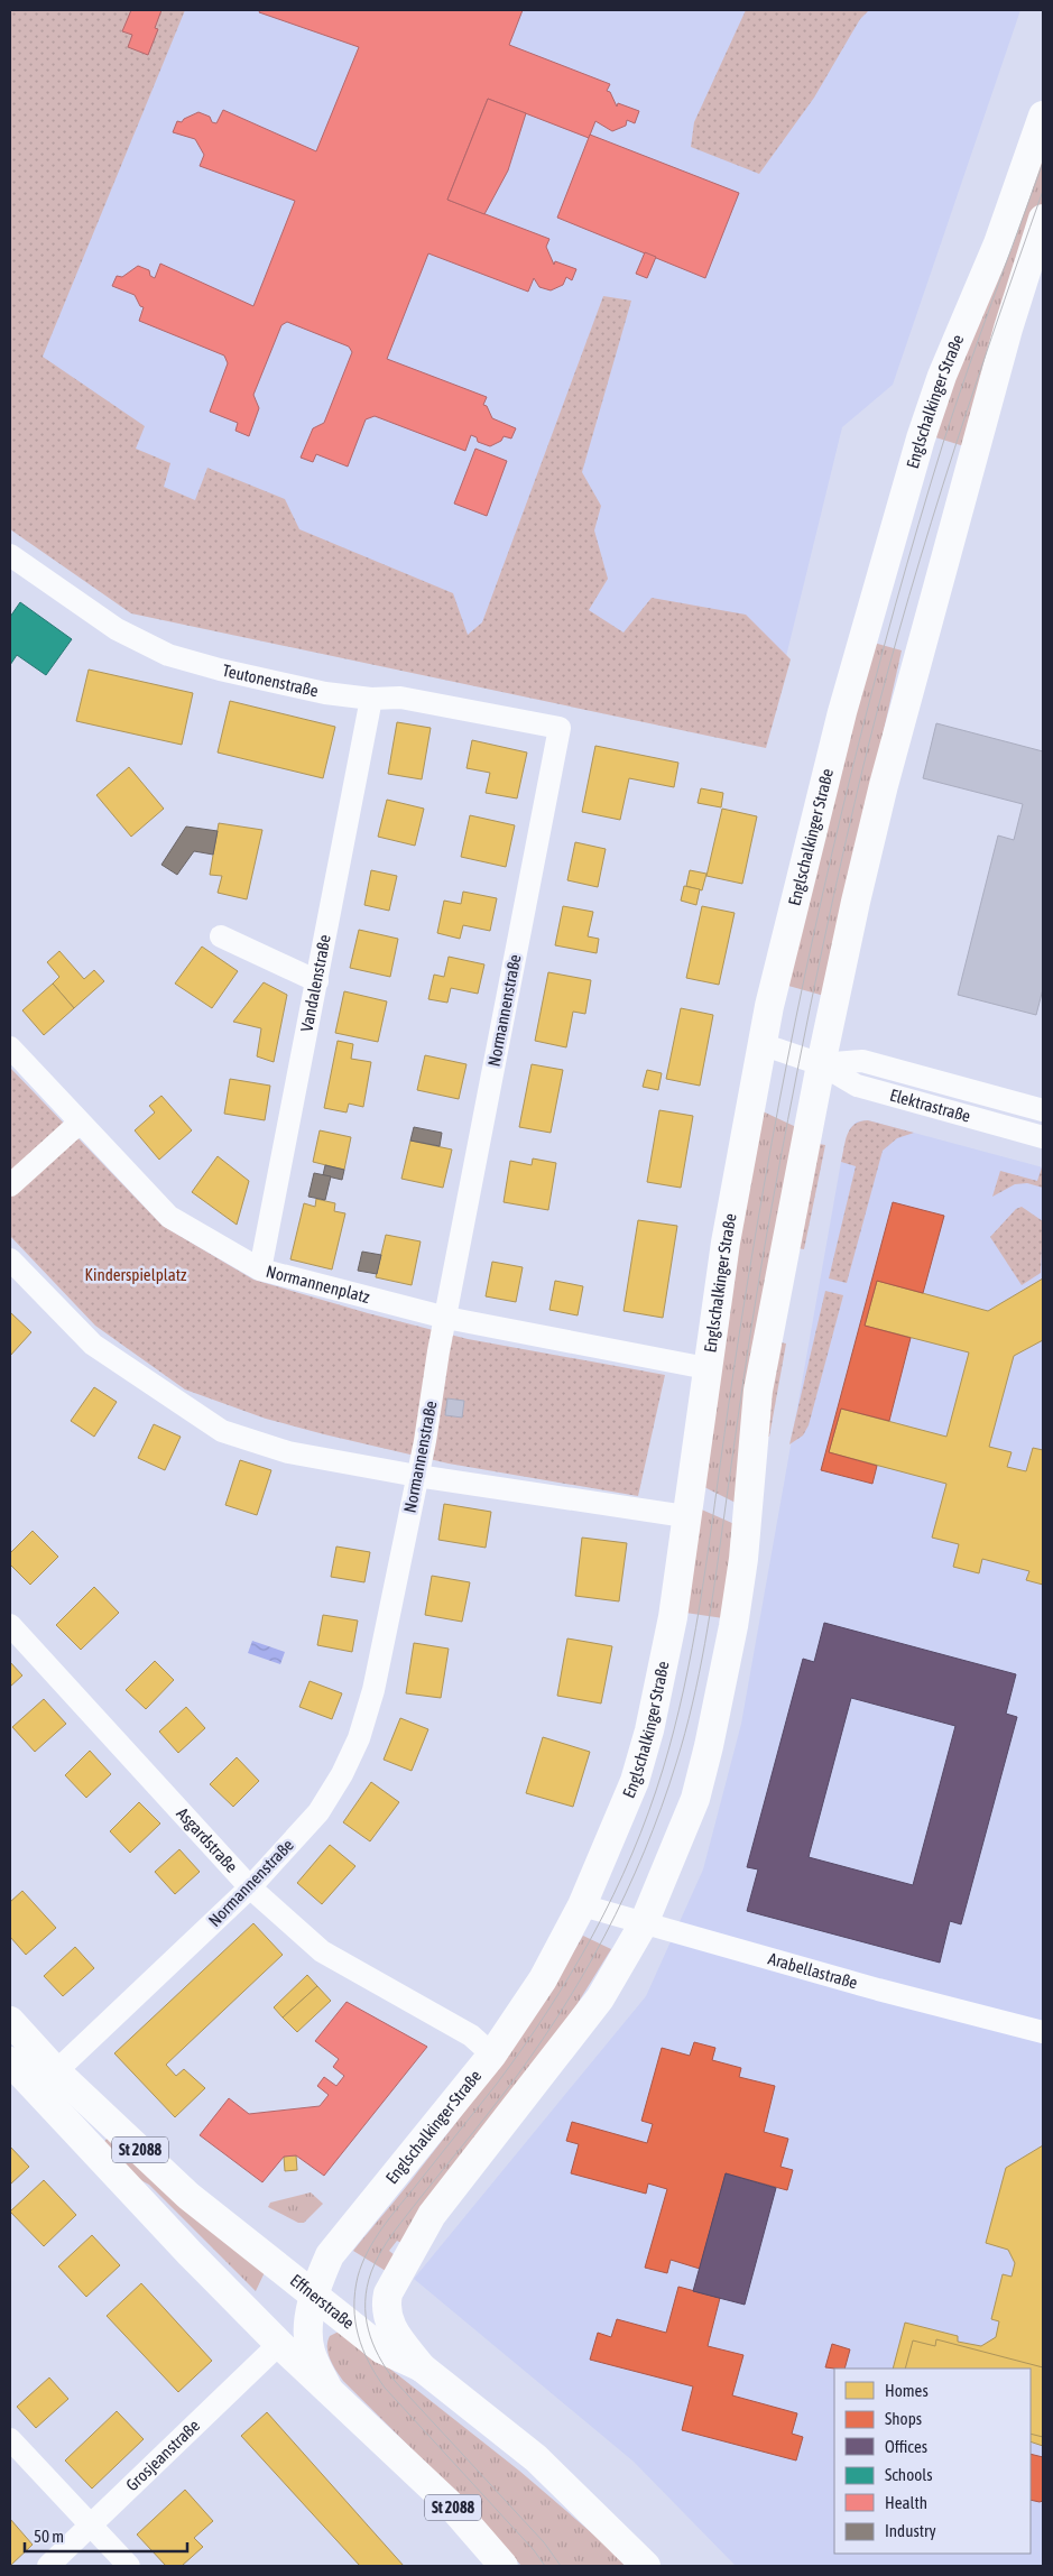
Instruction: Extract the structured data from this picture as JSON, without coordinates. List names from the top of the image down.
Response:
{
  "streets": {
    "main road": ["Englschalkinger Straße", "St 2088", "Effnerstraße"],
    "street": [
      "Teutonenstraße",
      "Vandalenstraße",
      "Normannenstraße",
      "Elektrastraße",
      "Normannenplatz",
      "Asgardstraße",
      "Arabellastraße",
      "Grosjeanstraße"
    ]
  },
  "crossings": [
    ["Englschalkinger Straße", "Elektrastraße"],
    ["Englschalkinger Straße", "Normannenplatz"],
    ["Englschalkinger Straße", "Asgardstraße"],
    ["Englschalkinger Straße", "Arabellastraße"],
    ["Englschalkinger Straße", "St 2088"],
    ["Englschalkinger Straße", "Effnerstraße"],
    ["Teutonenstraße", "Vandalenstraße"],
    ["Teutonenstraße", "Normannenstraße"],
    ["Vandalenstraße", "Normannenplatz"],
    ["Normannenstraße", "Normannenplatz"],
    ["Normannenstraße", "Asgardstraße"],
    ["Normannenstraße", "Effnerstraße"],
    ["St 2088", "Grosjeanstraße"]
  ],
  "parks": ["Kinderspielplatz"],
  "legend": [
    "Homes",
    "Shops",
    "Offices",
    "Schools",
    "Health",
    "Industry"
  ],
  "scale_bar": "50 m"
}
